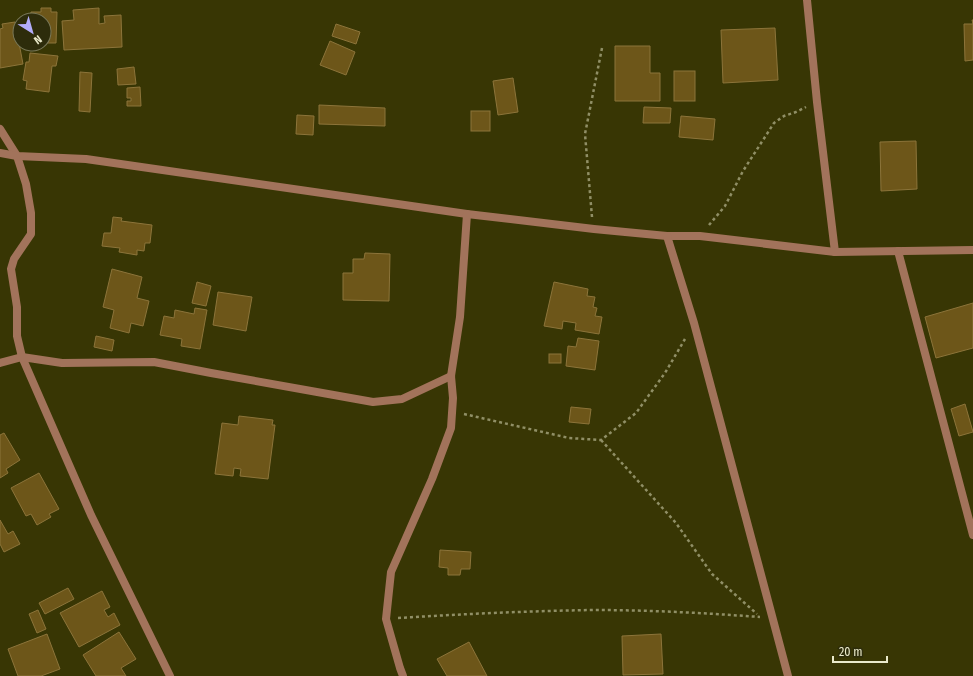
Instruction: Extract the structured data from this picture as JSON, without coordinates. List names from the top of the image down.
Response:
{
  "scale_bar": "20 m",
  "north": "bottom right"
}
